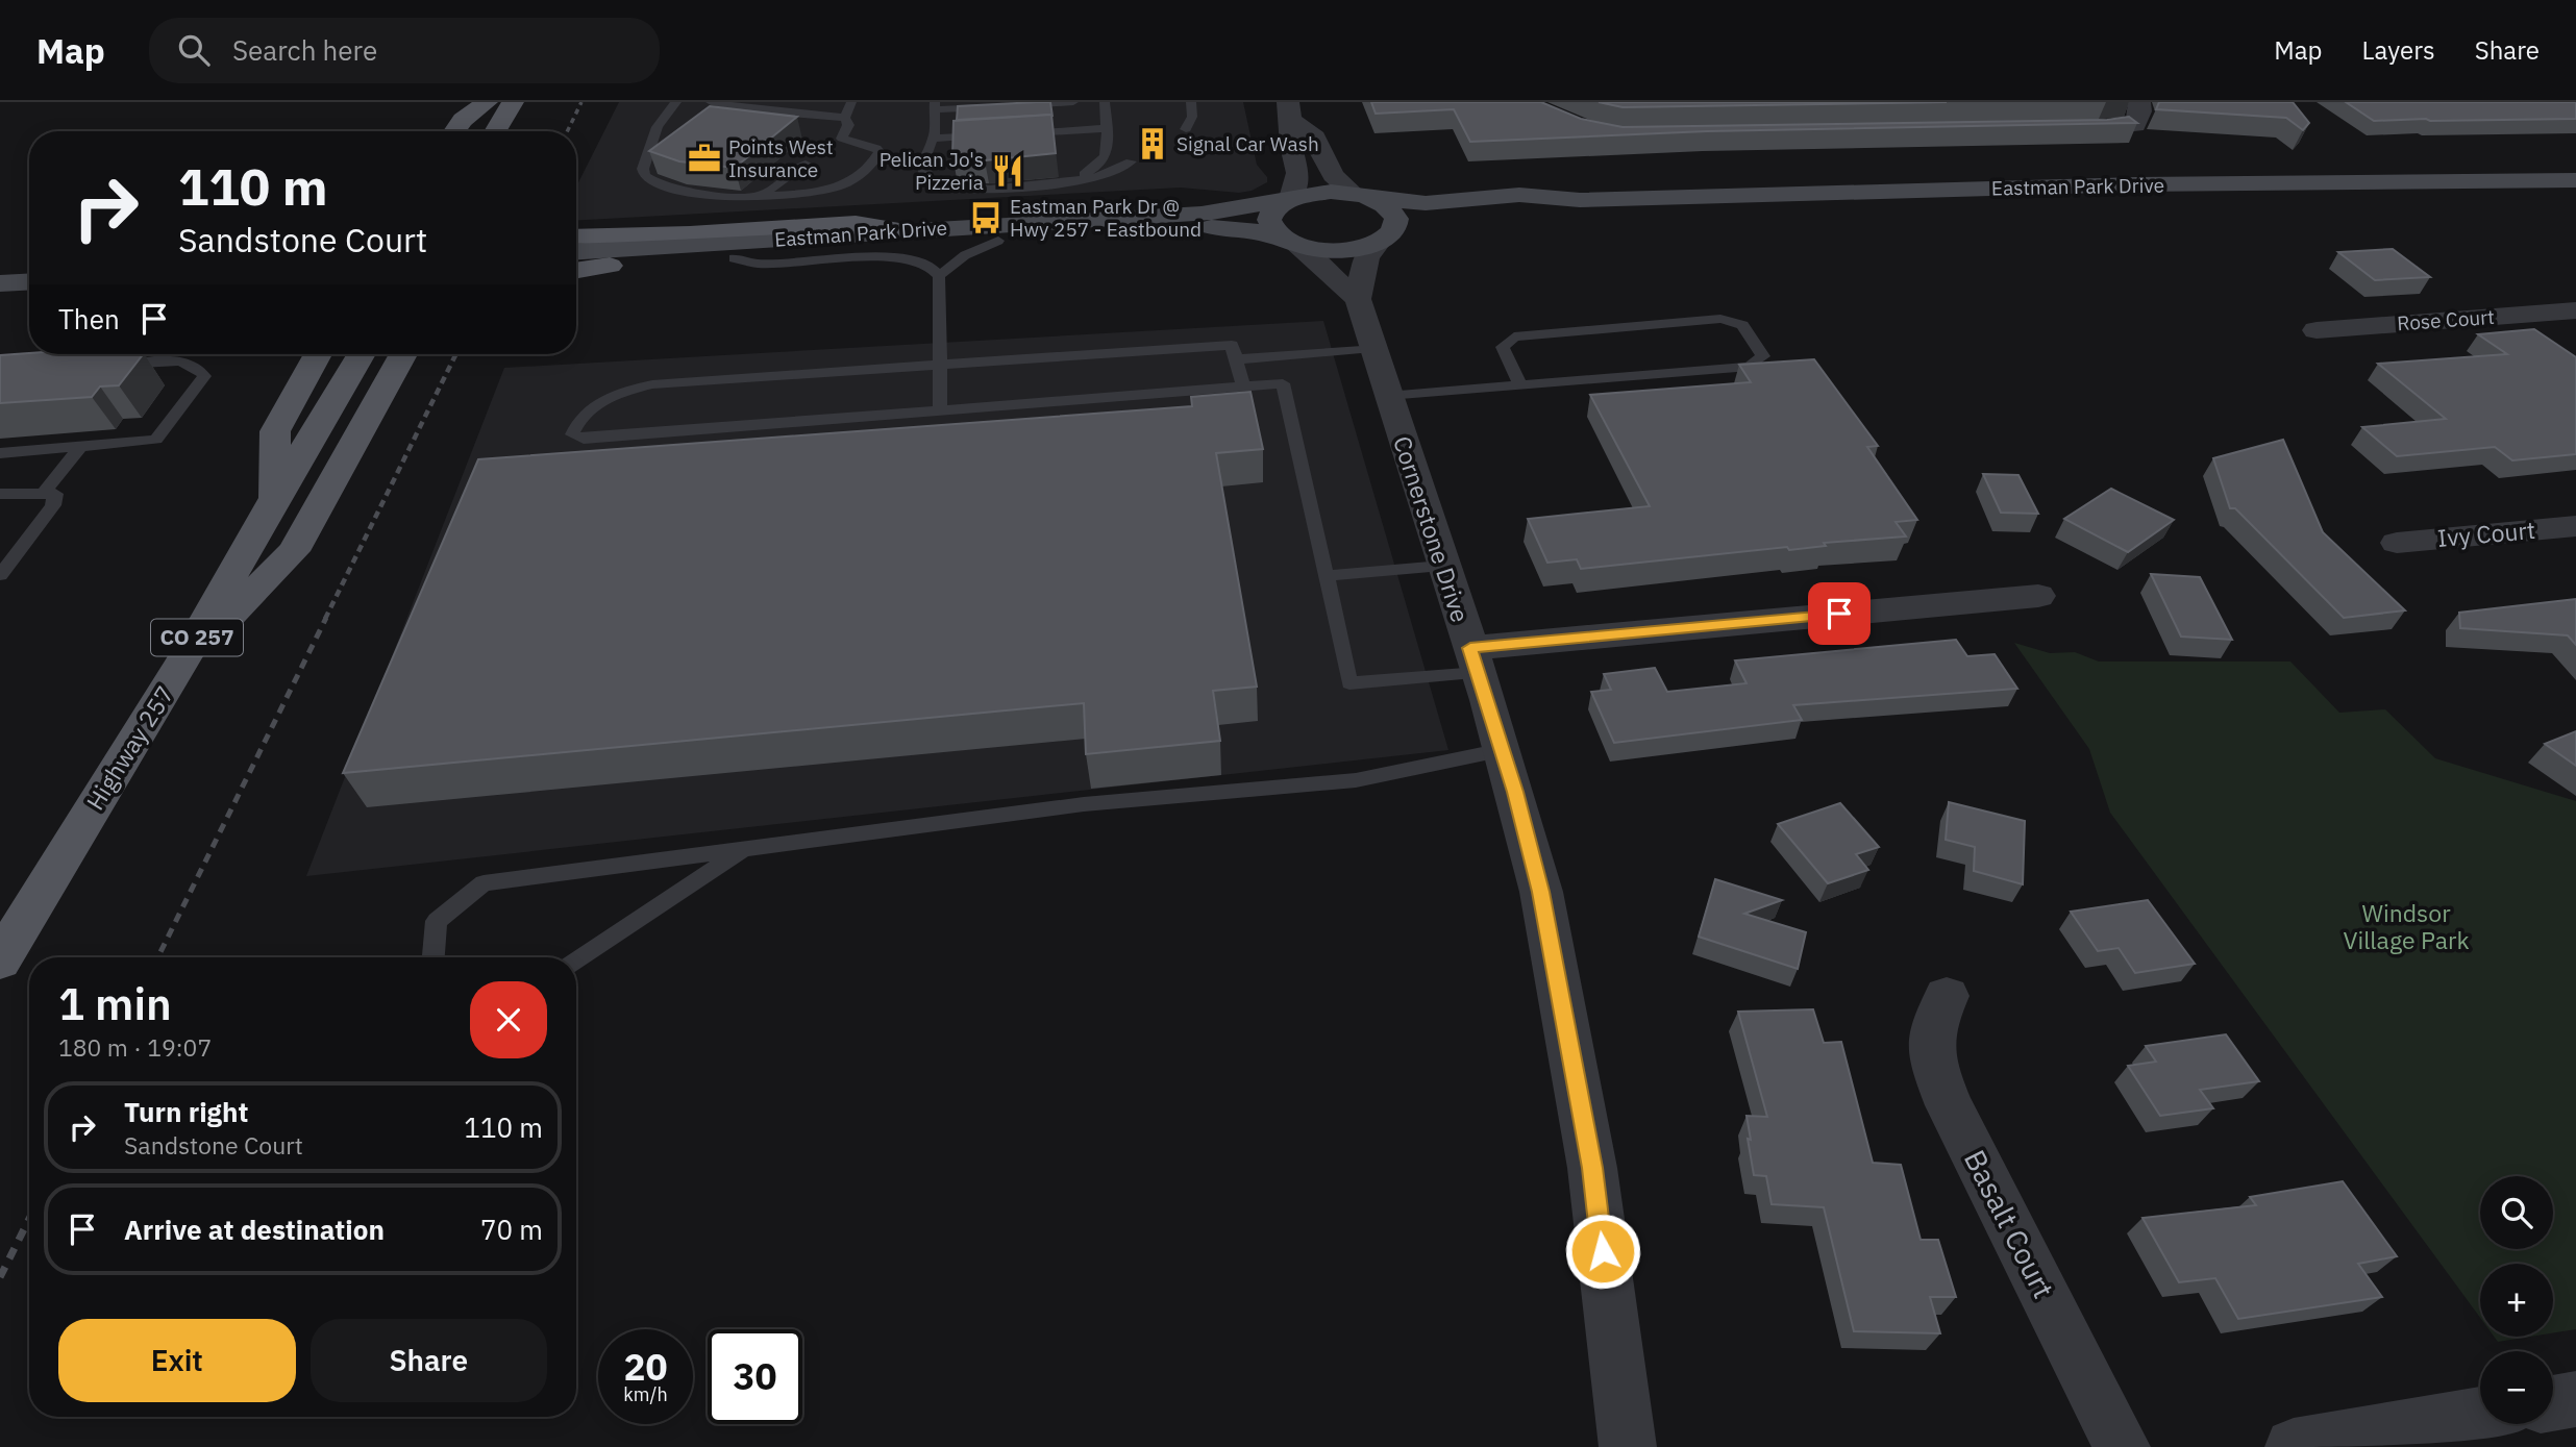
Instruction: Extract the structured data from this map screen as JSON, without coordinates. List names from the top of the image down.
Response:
{
  "streets": {
    "main road": ["CO 257", "Highway 257"],
    "street": [
      "Eastman Park Drive",
      "Rose Court",
      "Cornerstone Drive",
      "Ivy Court",
      "Basalt Court"
    ]
  },
  "crossings": [
    ["Eastman Park Drive", "Cornerstone Drive"]
  ],
  "parks": ["Windsor Village Park"],
  "places": {
    "building": ["Signal Car Wash"],
    "office": ["Points West Insurance"],
    "restaurant": ["Pelican Jo's Pizzeria"],
    "bus stop": ["Eastman Park Dr @ Hwy 257 - Eastbound"]
  },
  "page": {
    "header": "Map",
    "search": "Search here",
    "nav": ["Map", "Layers", "Share"],
    "turn": ["110 m", "Sandstone Court"],
    "then": "Then",
    "heading": ["1 min", "180 m · 19:07"],
    "list": [
      {
        "name": "Turn right",
        "note": "Sandstone Court",
        "value": "110 m"
      },
      {
        "name": "Arrive at destination",
        "value": "70 m"
      }
    ],
    "map_buttons": ["+", "−"],
    "buttons": ["Exit", "Share"],
    "speed": "20 km/h",
    "limit": "30"
  }
}
